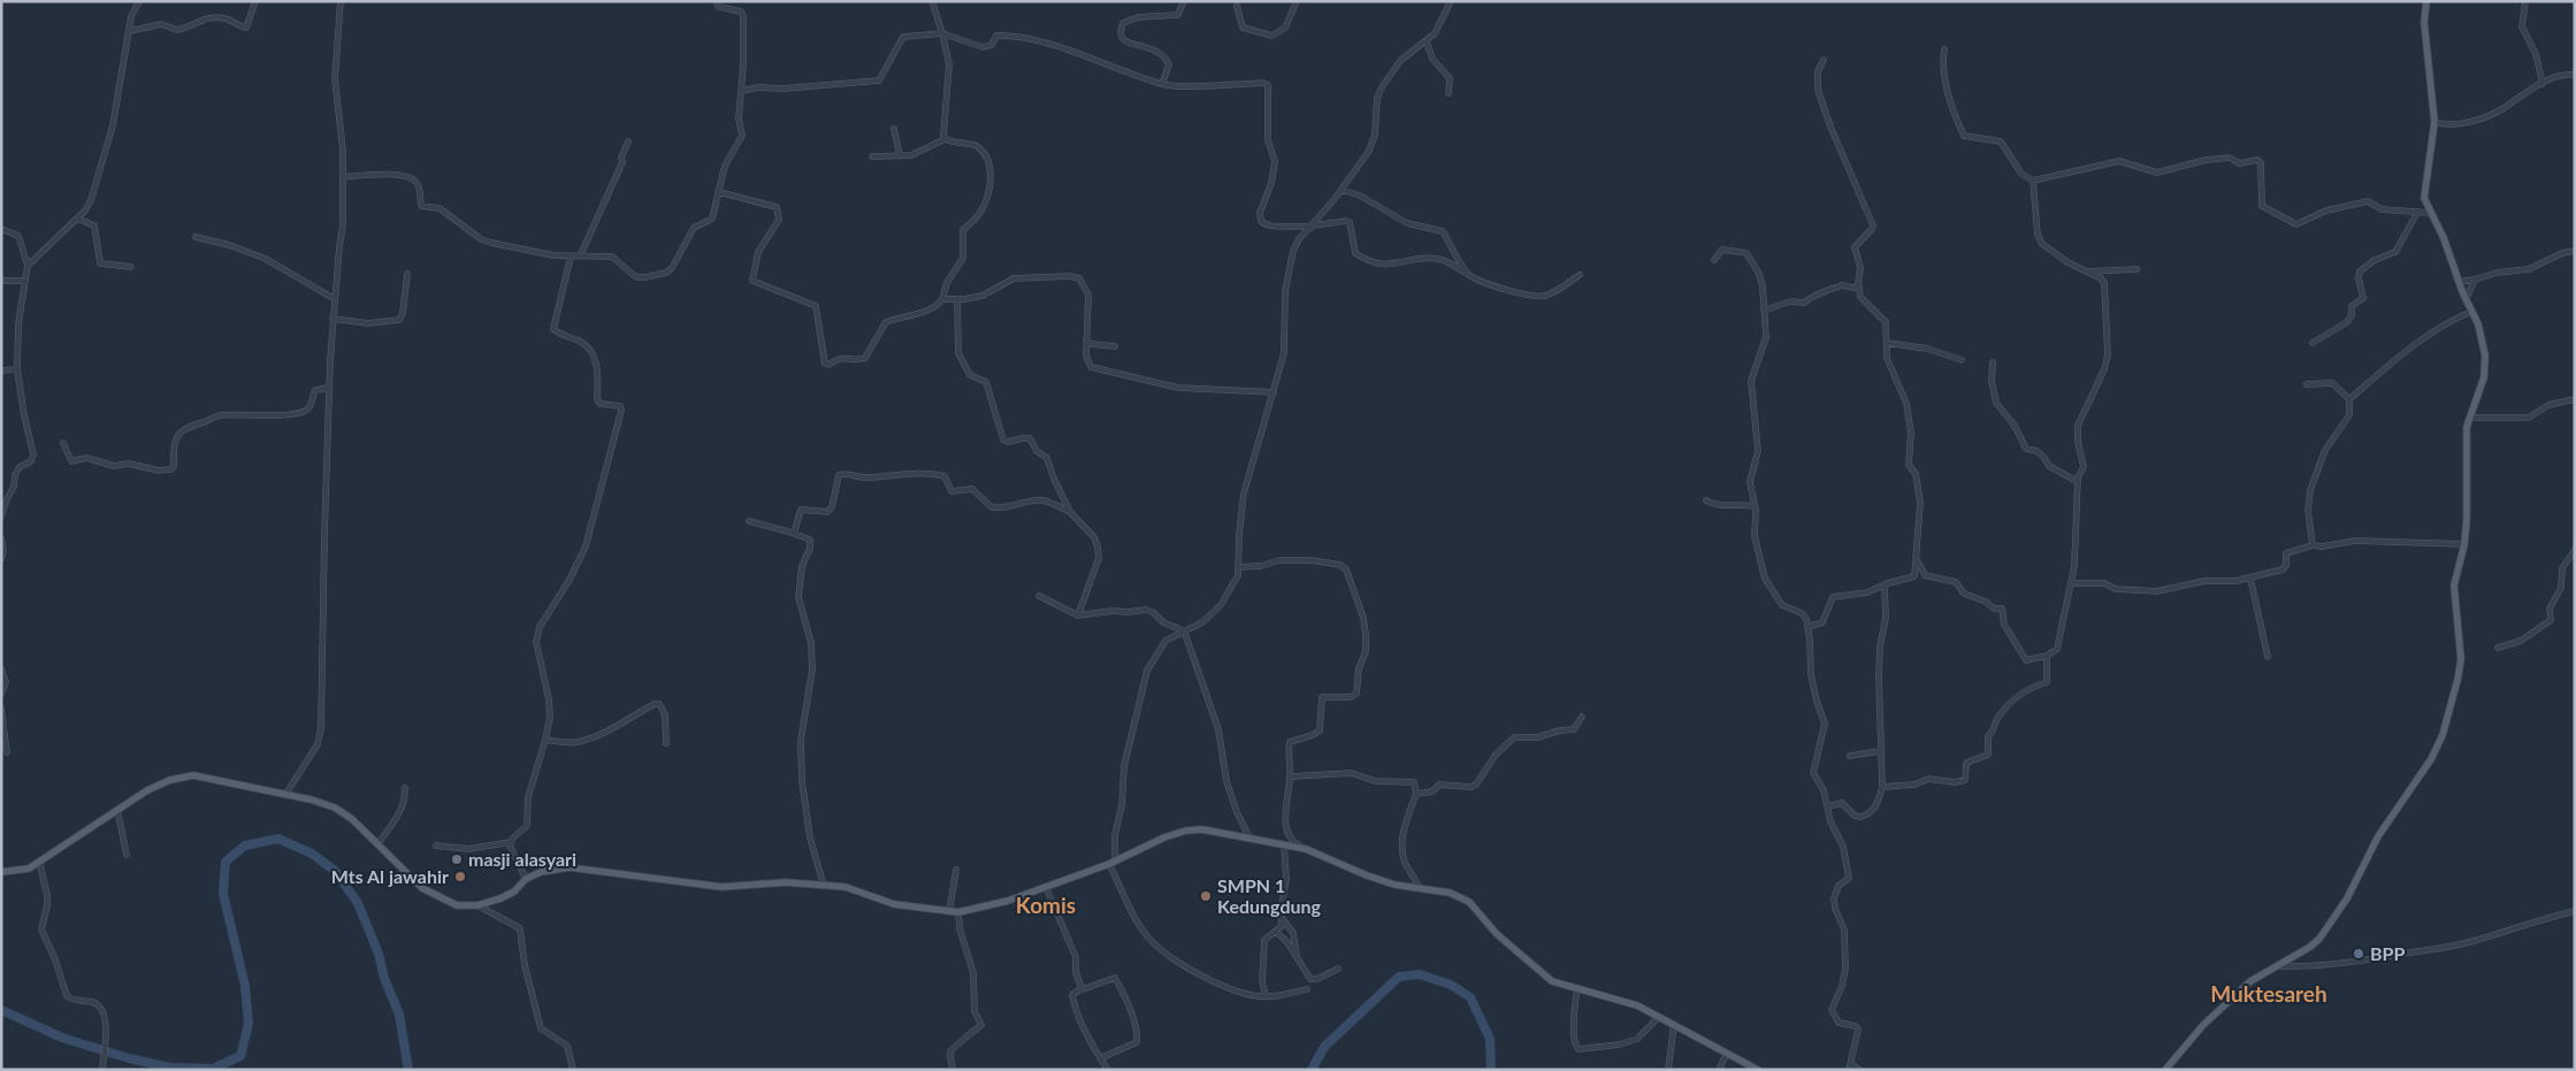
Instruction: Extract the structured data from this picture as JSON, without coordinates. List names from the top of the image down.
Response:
{
  "districts": ["Komis", "Muktesareh"],
  "places": [
    "masji alasyari",
    "Mts Al jawahir",
    "SMPN 1 Kedungdung",
    "BPP"
  ]
}
